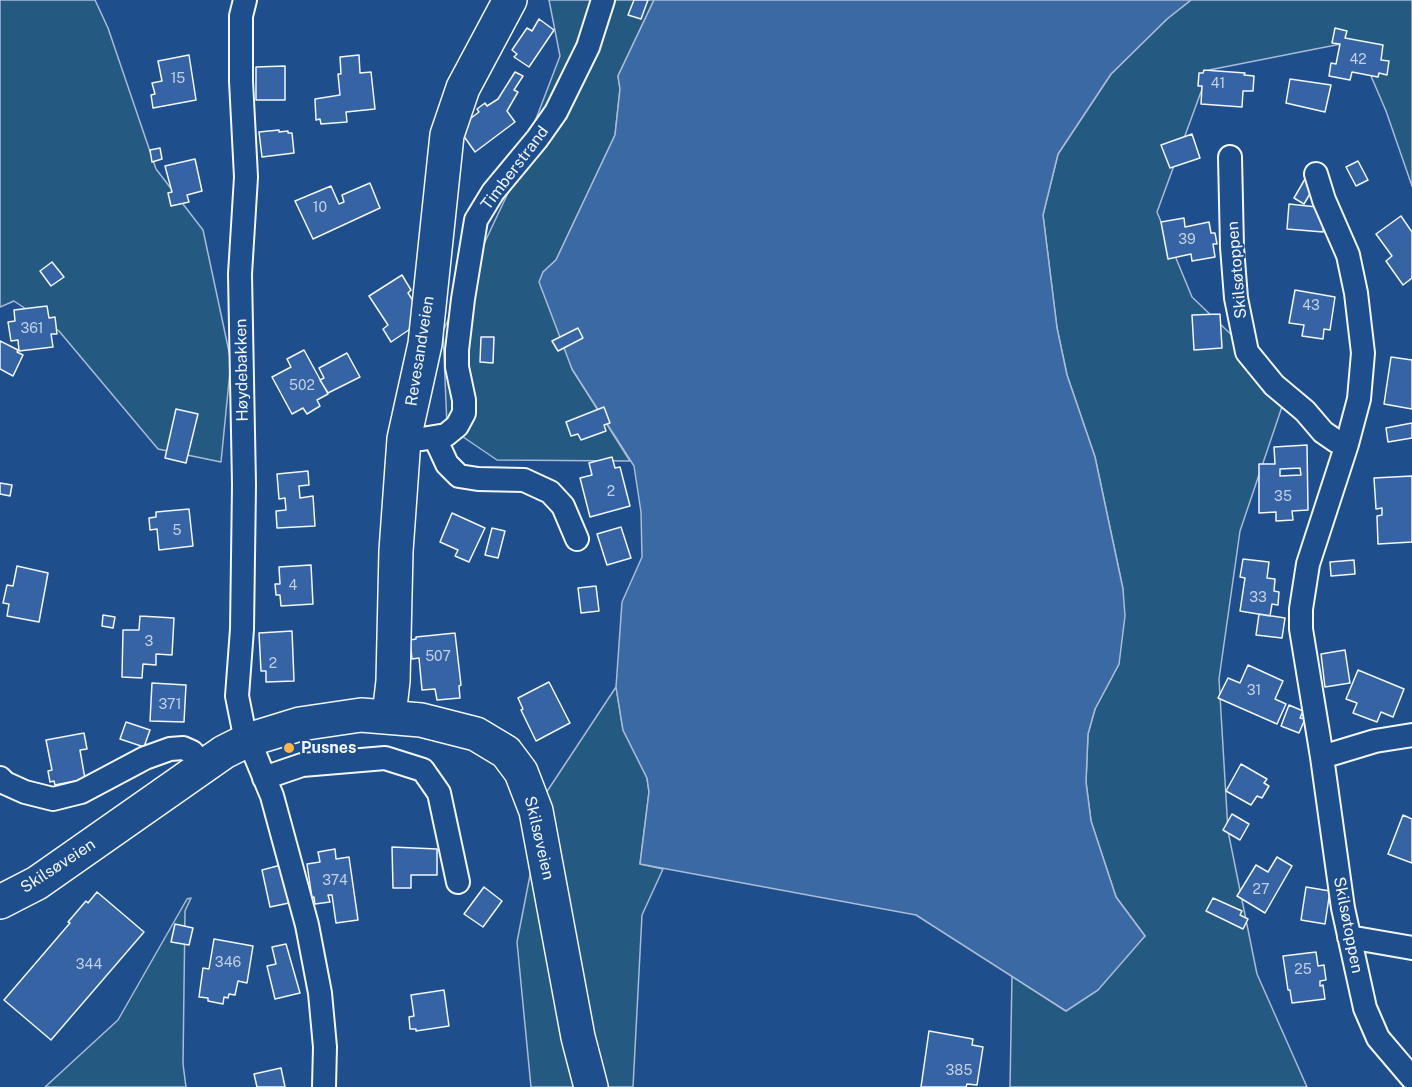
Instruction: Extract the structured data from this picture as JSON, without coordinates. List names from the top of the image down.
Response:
{
  "streets": {
    "main road": ["Revesandveien", "Skilsøveien"],
    "street": ["Timberstrand", "Skilsøtoppen", "Høydebakken"]
  },
  "crossings": [
    ["Timberstrand", "Revesandveien"],
    ["Revesandveien", "Skilsøveien"],
    ["Høydebakken", "Skilsøveien"]
  ],
  "places": ["Pusnes"],
  "house_numbers": [
    "42",
    "15",
    "41",
    "10",
    "39",
    "43",
    "361",
    "502",
    "2",
    "35",
    "5",
    "4",
    "33",
    "3",
    "507",
    "2",
    "31",
    "371",
    "374",
    "27",
    "346",
    "344",
    "25",
    "385"
  ]
}
